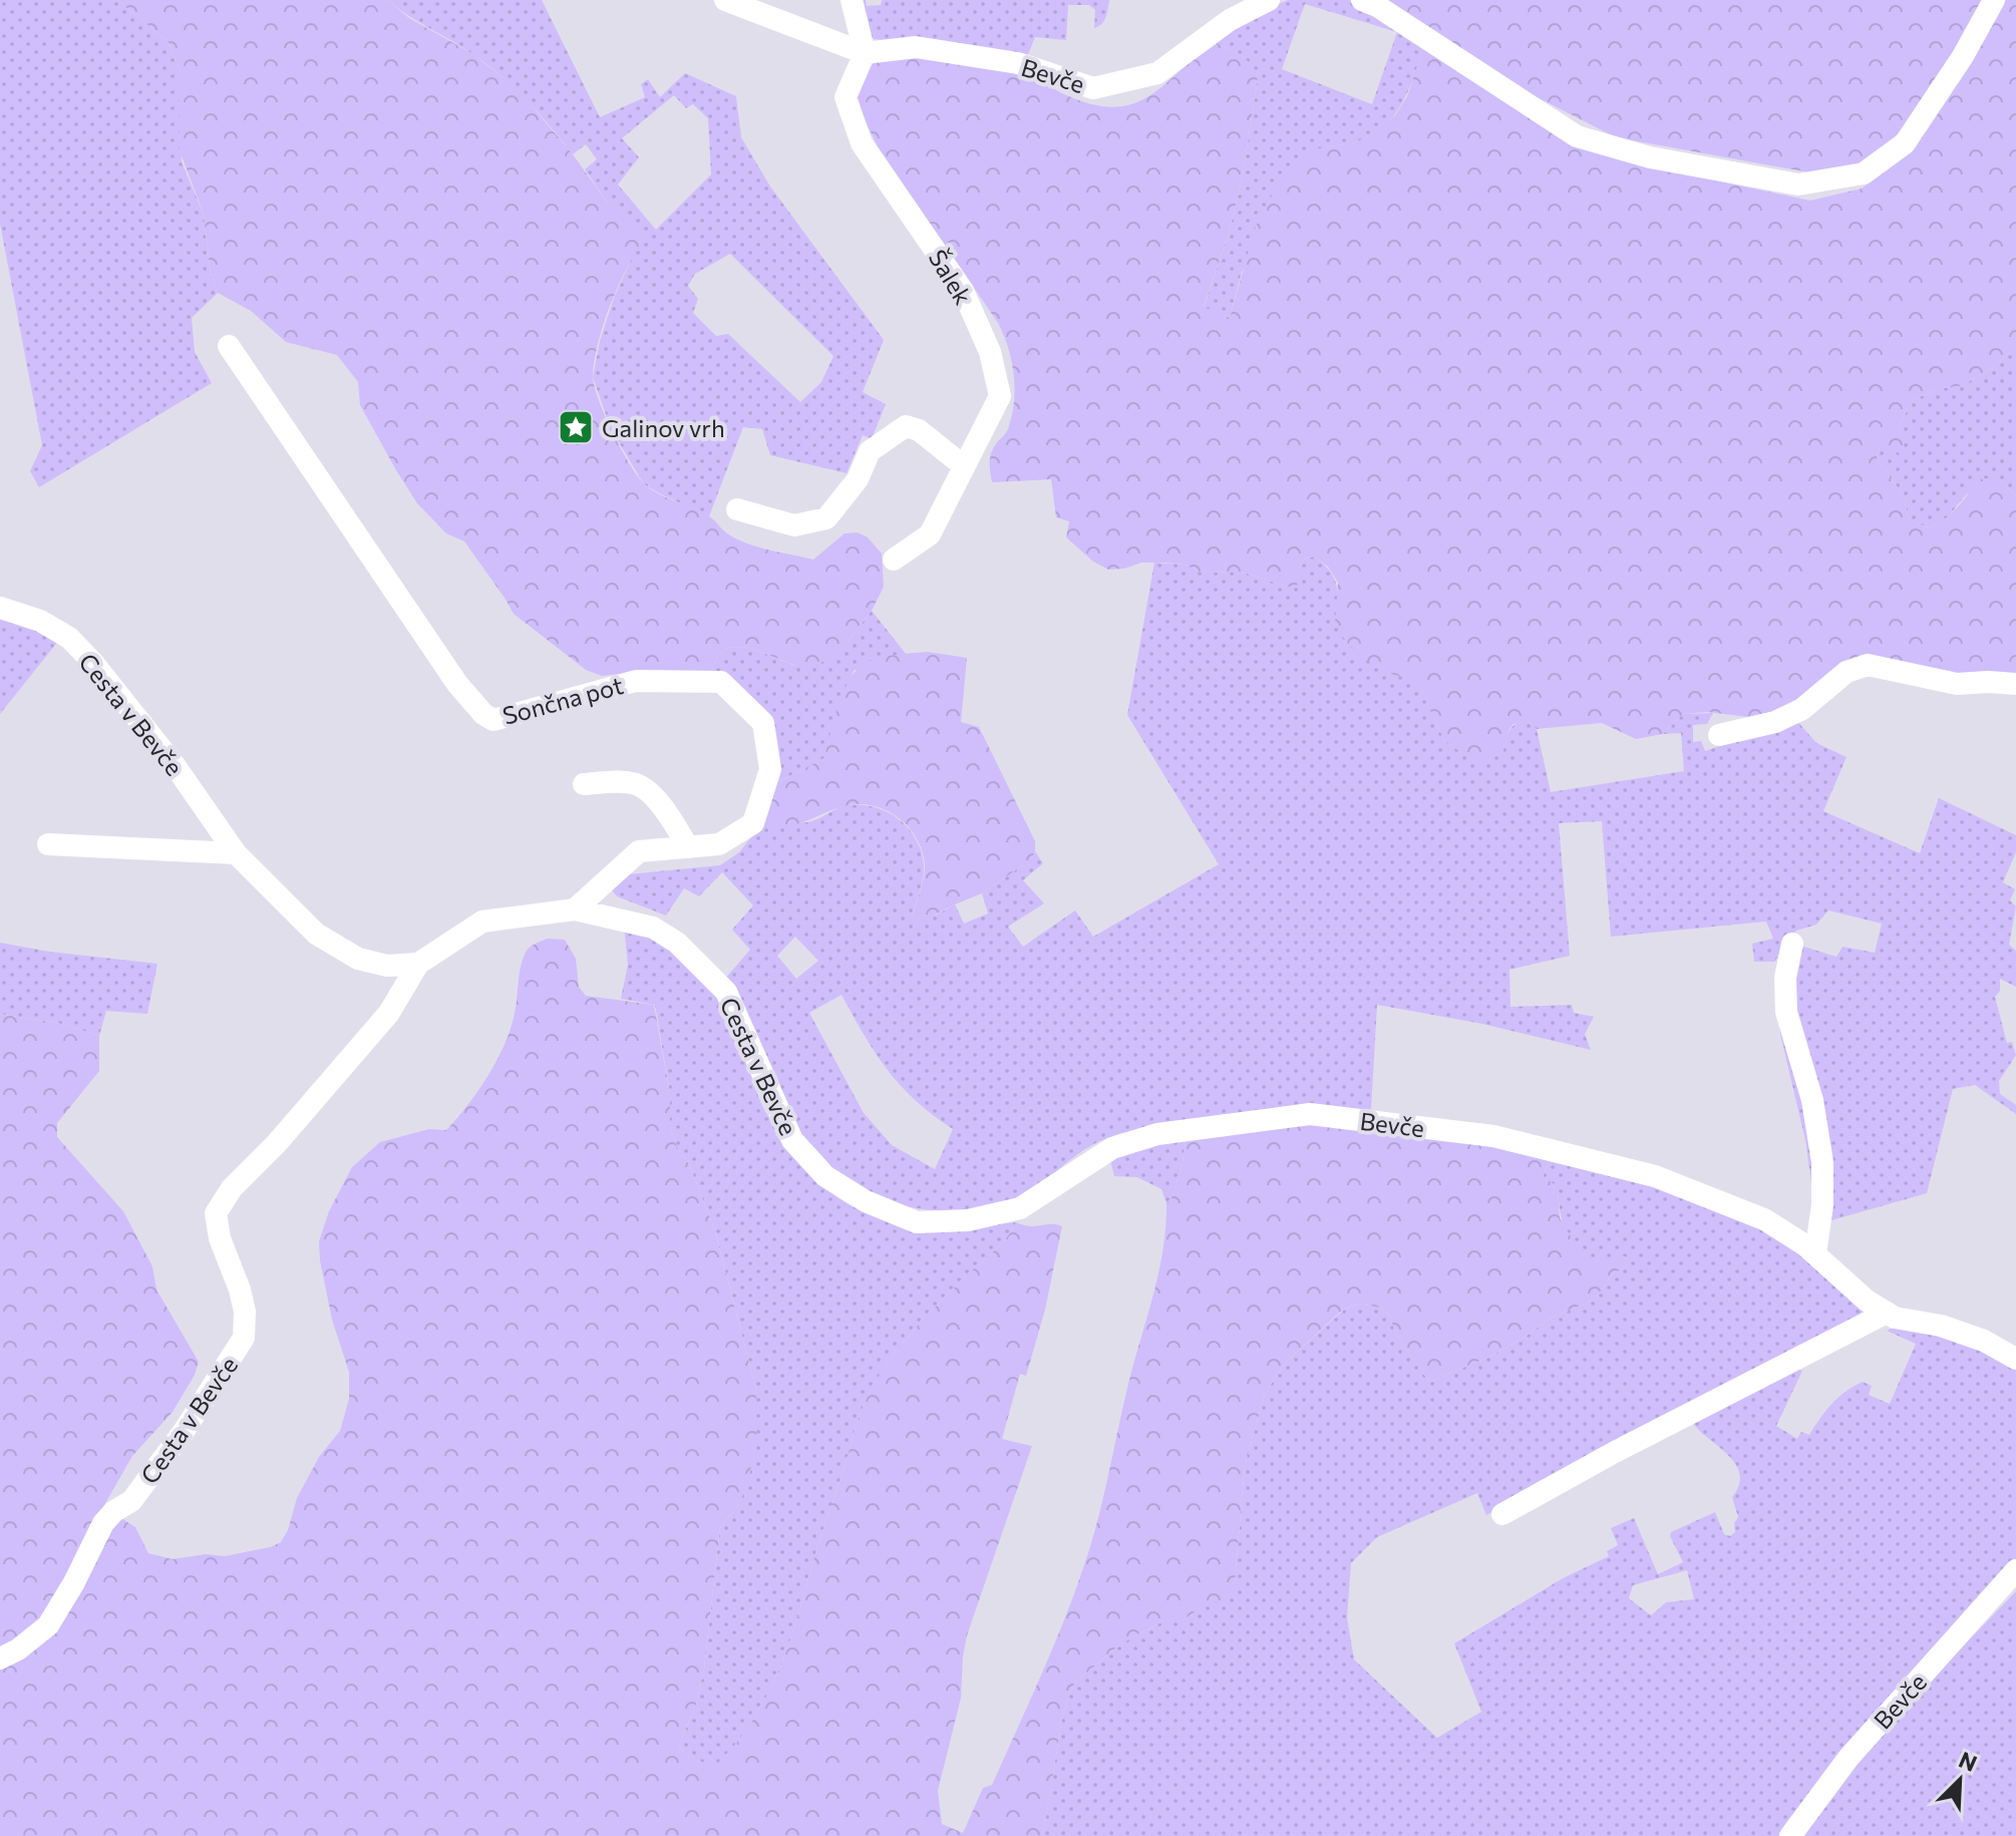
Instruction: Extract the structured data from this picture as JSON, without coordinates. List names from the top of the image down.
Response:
{
  "streets": {
    "street": [
      "Bevče",
      "Šalek",
      "Sončna pot",
      "Cesta v Bevče"
    ]
  },
  "crossings": [
    ["Bevče", "Šalek"],
    ["Bevče", "Cesta v Bevče"],
    ["Sončna pot", "Cesta v Bevče"]
  ],
  "places": {
    "place": ["Galinov vrh"]
  },
  "north": "top right"
}
